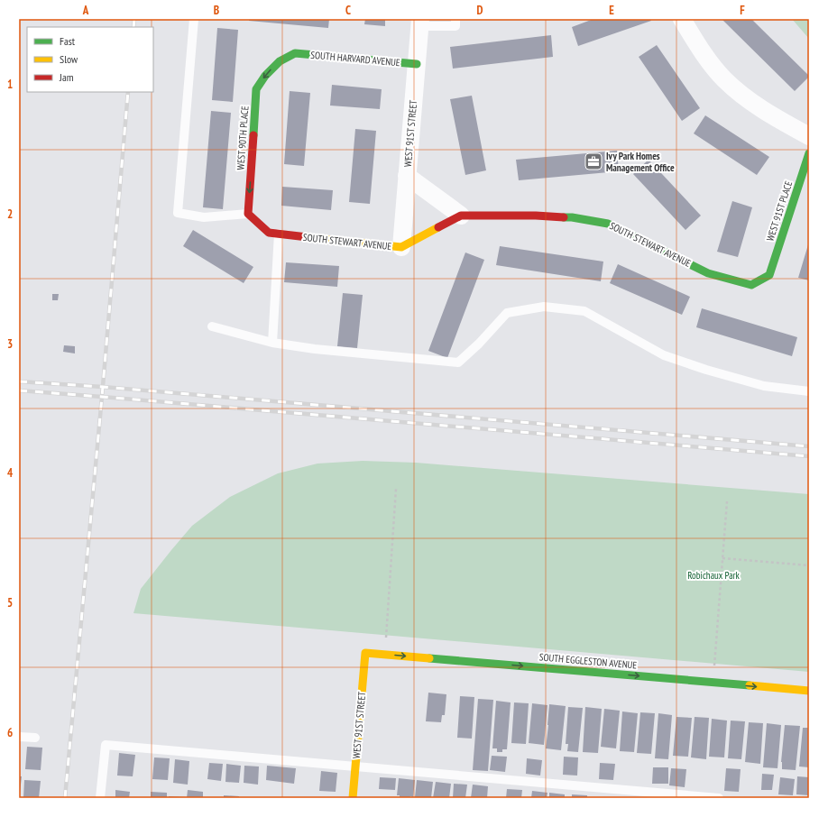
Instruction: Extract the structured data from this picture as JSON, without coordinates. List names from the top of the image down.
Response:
{
  "streets": {
    "street": [
      "SOUTH HARVARD AVENUE",
      "WEST 91ST STREET",
      "WEST 90TH PLACE",
      "WEST 91ST PLACE",
      "SOUTH STEWART AVENUE",
      "SOUTH EGGLESTON AVENUE"
    ]
  },
  "crossings": [
    ["SOUTH HARVARD AVENUE", "WEST 91ST STREET"],
    ["SOUTH HARVARD AVENUE", "WEST 90TH PLACE"],
    ["WEST 91ST STREET", "SOUTH STEWART AVENUE"],
    ["WEST 91ST STREET", "SOUTH EGGLESTON AVENUE"],
    ["WEST 90TH PLACE", "SOUTH STEWART AVENUE"],
    ["WEST 91ST PLACE", "SOUTH STEWART AVENUE"]
  ],
  "one_way": ["WEST 90TH PLACE", "SOUTH EGGLESTON AVENUE"],
  "parks": ["Robichaux Park"],
  "places": {
    "office": ["Ivy Park Homes Management Office"]
  },
  "legend": ["Fast", "Slow", "Jam"],
  "grid": {
    "columns": [
      "A",
      "B",
      "C",
      "D",
      "E",
      "F"
    ],
    "rows": [
      "1",
      "2",
      "3",
      "4",
      "5",
      "6"
    ]
  }
}
